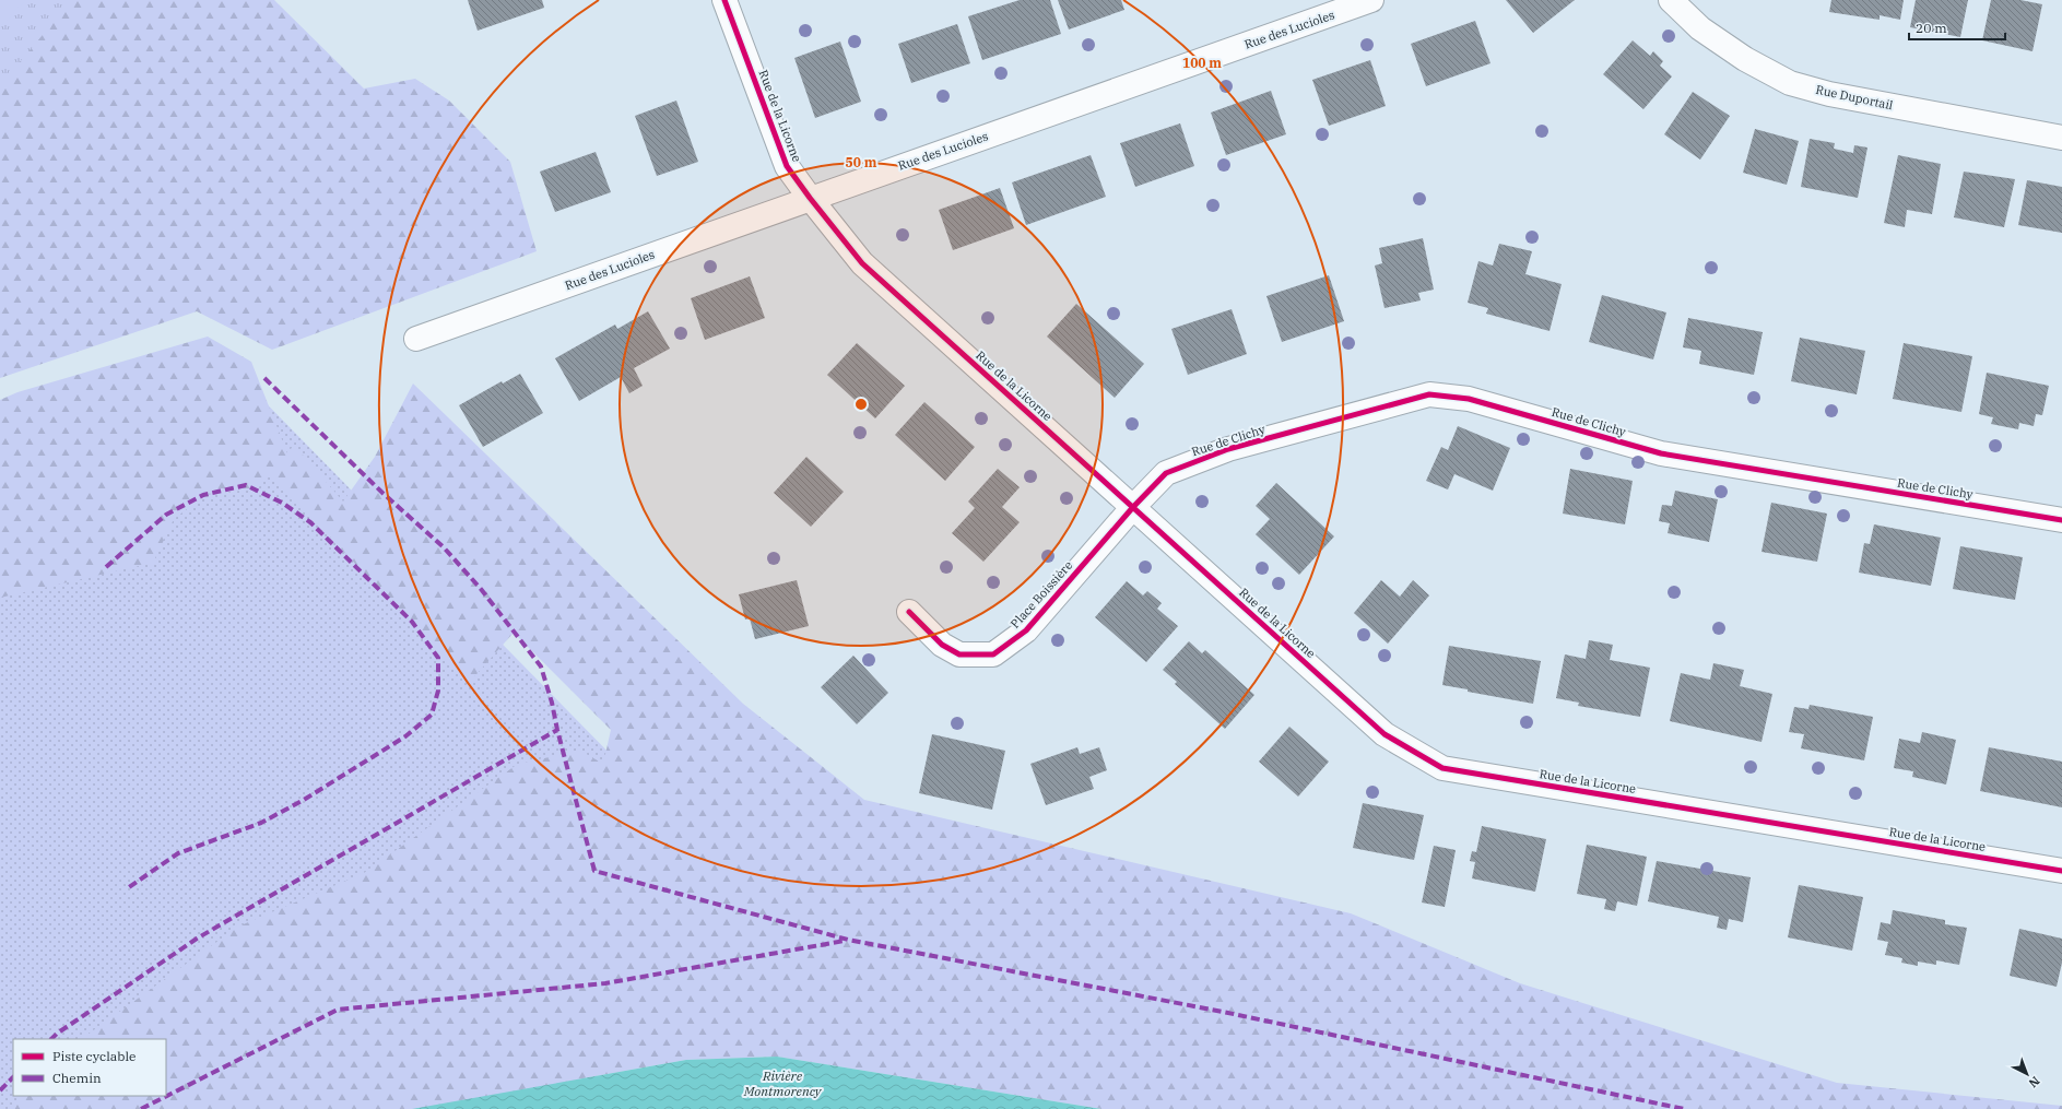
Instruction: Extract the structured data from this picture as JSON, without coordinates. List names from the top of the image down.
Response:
{
  "streets": {
    "street": [
      "Rue des Lucioles",
      "Rue Duportail",
      "Rue de la Licorne",
      "Rue de Clichy",
      "Place Boissière"
    ]
  },
  "crossings": [
    ["Rue des Lucioles", "Rue de la Licorne"],
    ["Rue de la Licorne", "Rue de Clichy"],
    ["Rue de la Licorne", "Place Boissière"],
    ["Rue de Clichy", "Place Boissière"]
  ],
  "water": ["Rivière Montmorency"],
  "legend": ["Piste cyclable", "Chemin"],
  "scale_bar": "20 m",
  "north": "bottom right",
  "rings": ["100 m", "50 m"]
}
